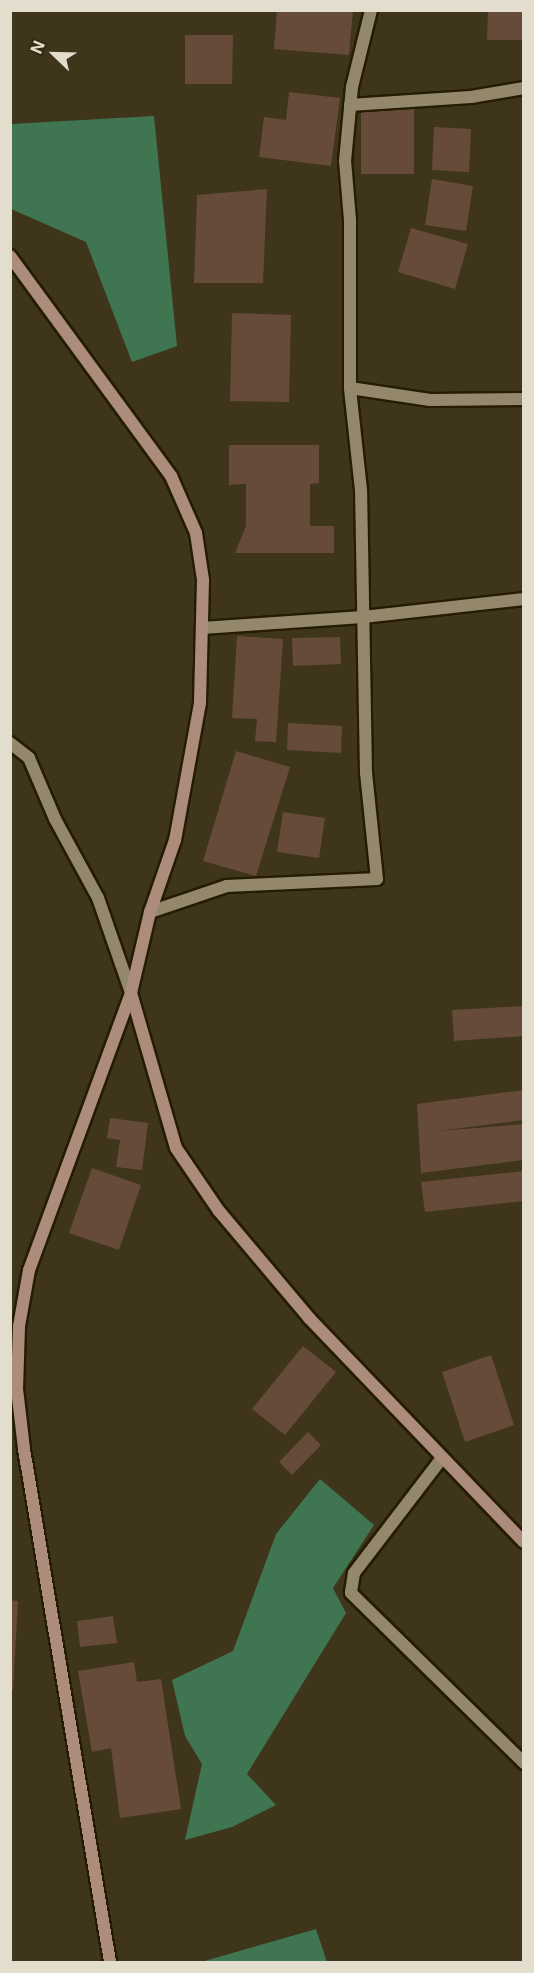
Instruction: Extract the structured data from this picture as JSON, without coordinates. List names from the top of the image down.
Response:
{
  "north": "top left"
}
